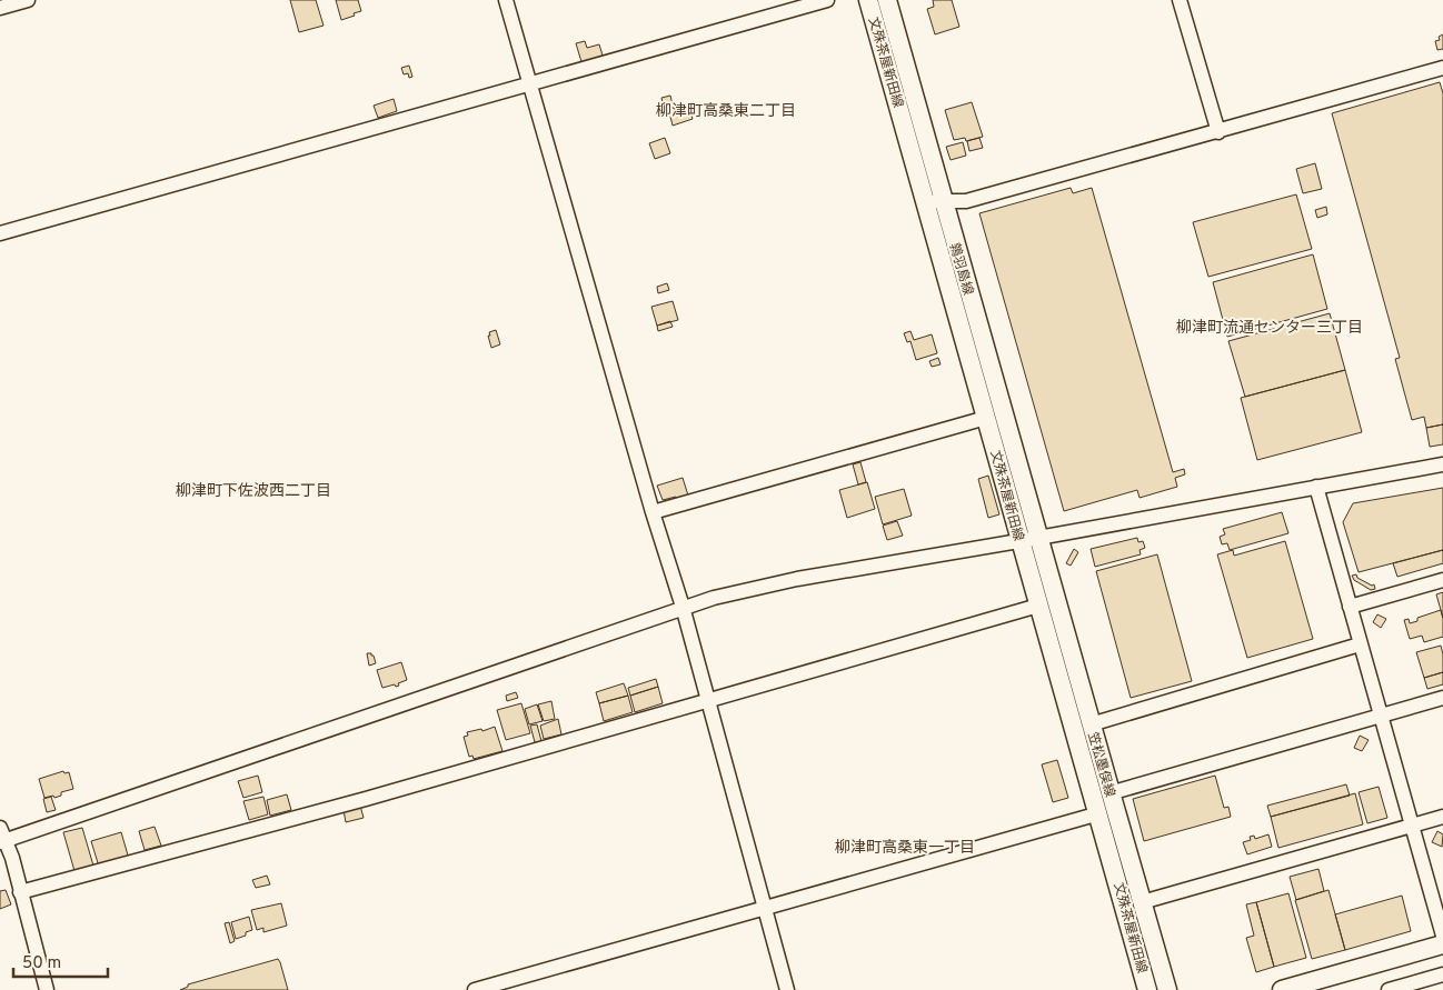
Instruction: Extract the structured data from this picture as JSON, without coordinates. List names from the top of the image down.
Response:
{
  "streets": {
    "main road": ["文殊茶屋新田線", "鶉羽島線", "笠松墨俣線"]
  },
  "crossings": [
    ["文殊茶屋新田線", "鶉羽島線"],
    ["鶉羽島線", "笠松墨俣線"]
  ],
  "districts": [
    "柳津町高桑東二丁目",
    "柳津町流通センター三丁目",
    "柳津町下佐波西二丁目",
    "柳津町高桑東一丁目"
  ],
  "scale_bar": "50 m"
}
